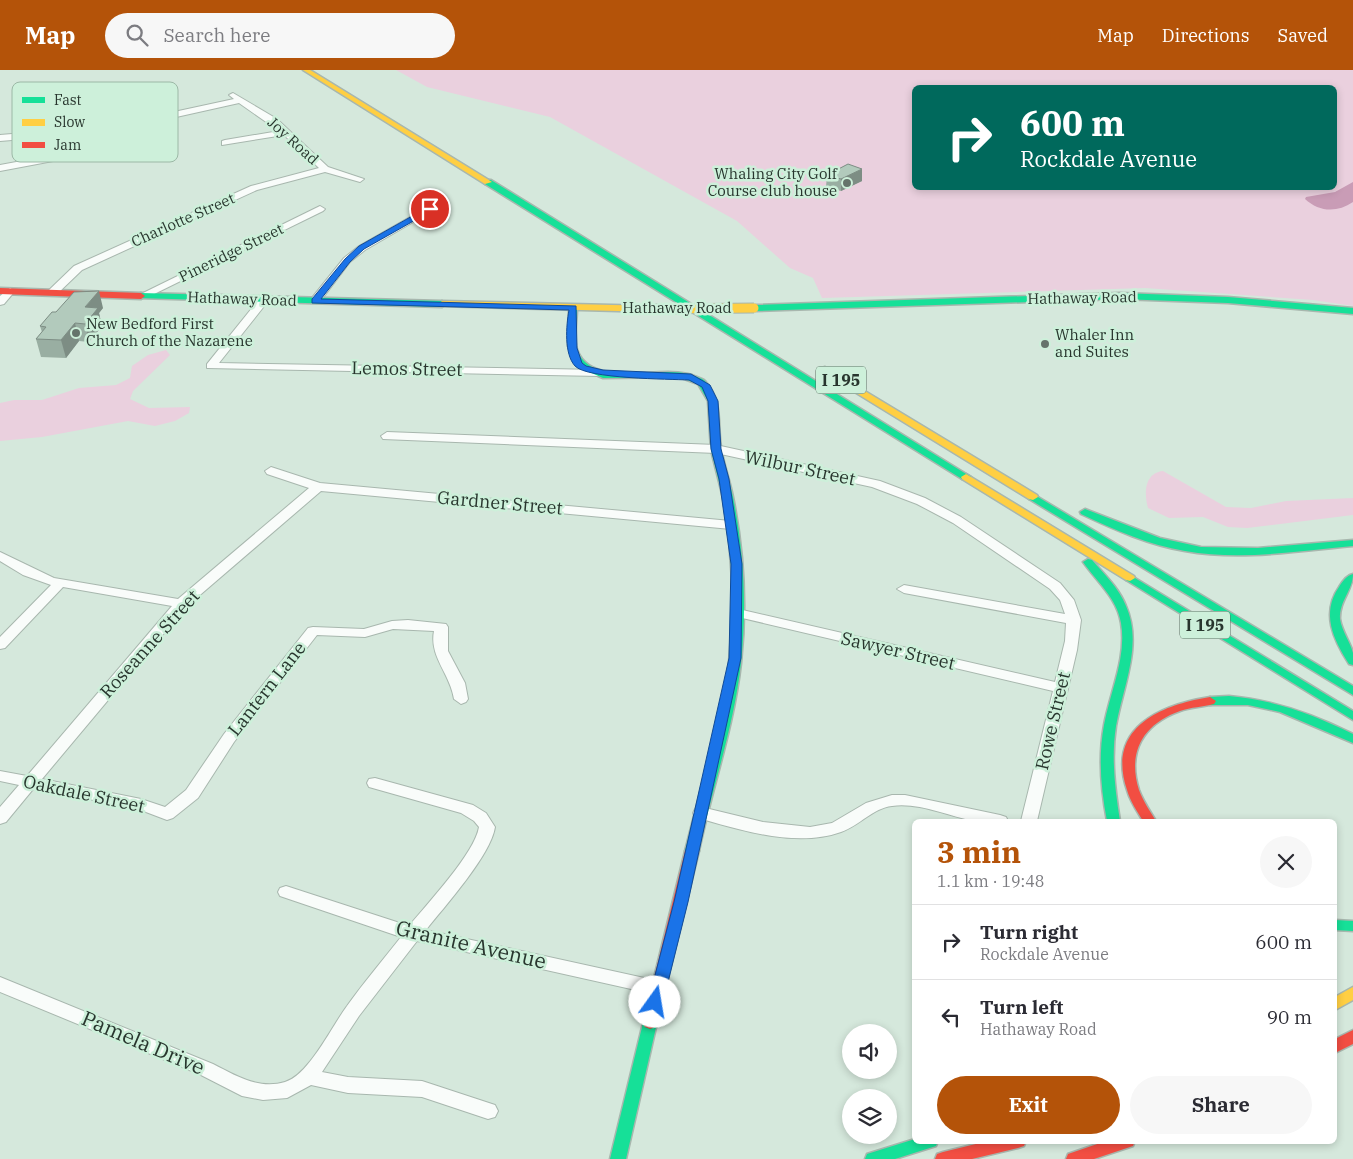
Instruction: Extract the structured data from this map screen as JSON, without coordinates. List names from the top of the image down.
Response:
{
  "streets": {
    "main road": ["Hathaway Road", "I 195"],
    "street": [
      "Joy Road",
      "Charlotte Street",
      "Pineridge Street",
      "Lemos Street",
      "Wilbur Street",
      "Gardner Street",
      "Roseanne Street",
      "Sawyer Street",
      "Lantern Lane",
      "Rowe Street",
      "Oakdale Street",
      "Granite Avenue",
      "Pamela Drive"
    ]
  },
  "crossings": [
    ["Joy Road", "Charlotte Street"],
    ["Charlotte Street", "Hathaway Road"],
    ["Pineridge Street", "Hathaway Road"],
    ["Hathaway Road", "Lemos Street"],
    ["Wilbur Street", "Rowe Street"],
    ["Gardner Street", "Roseanne Street"],
    ["Roseanne Street", "Oakdale Street"],
    ["Sawyer Street", "Rowe Street"],
    ["Lantern Lane", "Oakdale Street"]
  ],
  "places": ["Whaling City Golf Course club house", "New Bedford First Church of the Nazarene", "Whaler Inn and Suites"],
  "legend": ["Fast", "Slow", "Jam"],
  "page": {
    "header": "Map",
    "search": "Search here",
    "nav": ["Map", "Directions", "Saved"],
    "turn": ["600 m", "Rockdale Avenue"],
    "heading": ["3 min", "1.1 km · 19:48"],
    "list": [
      {
        "name": "Turn right",
        "note": "Rockdale Avenue",
        "value": "600 m"
      },
      {
        "name": "Turn left",
        "note": "Hathaway Road",
        "value": "90 m"
      }
    ],
    "buttons": ["Exit", "Share"]
  }
}
